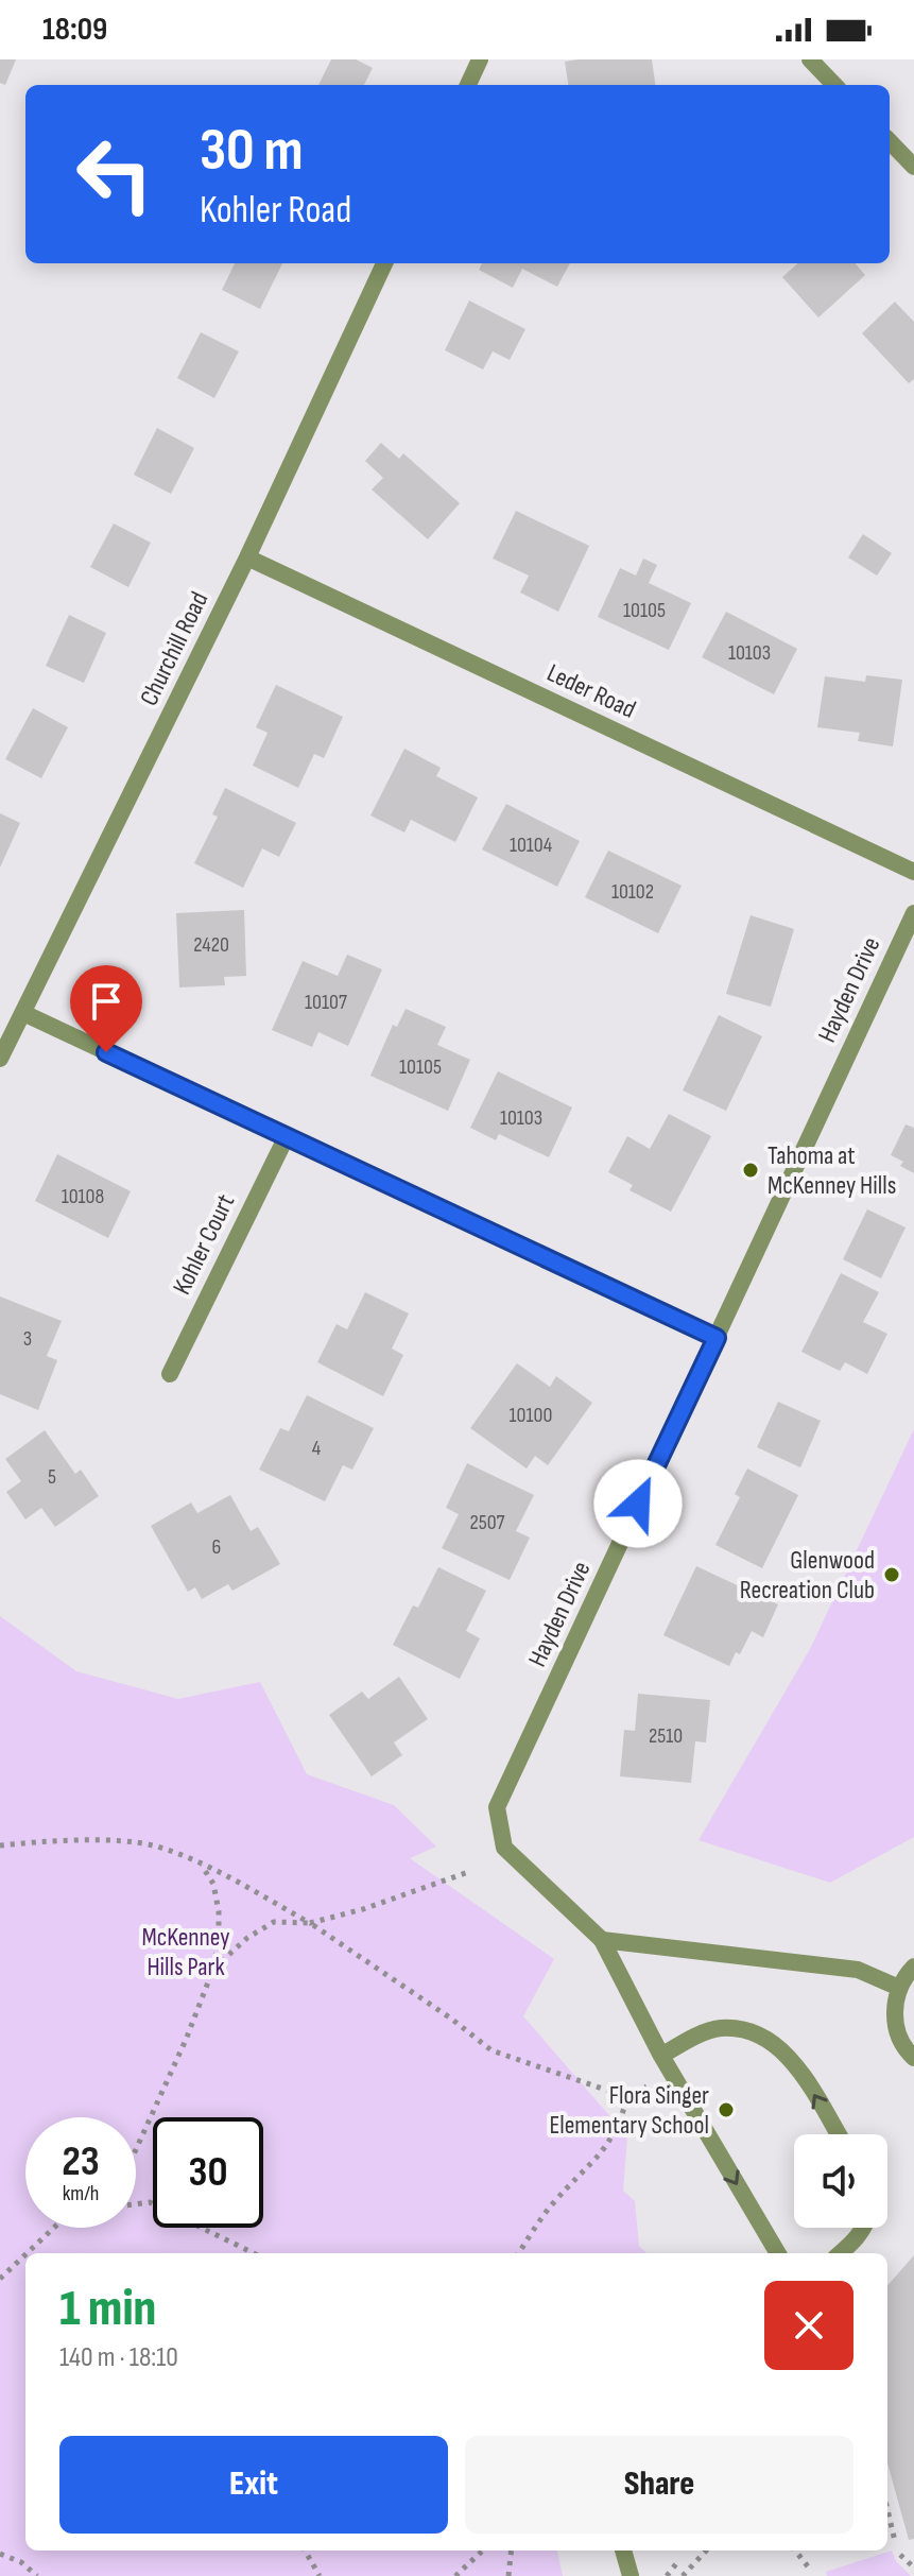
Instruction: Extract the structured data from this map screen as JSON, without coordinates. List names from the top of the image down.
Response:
{
  "streets": {
    "street": [
      "Churchill Road",
      "Leder Road",
      "Hayden Drive",
      "Kohler Court"
    ]
  },
  "crossings": [
    ["Churchill Road", "Leder Road"]
  ],
  "parks": ["McKenney Hills Park"],
  "places": ["Tahoma at McKenney Hills", "Glenwood Recreation Club", "Flora Singer Elementary School"],
  "house_numbers": [
    "10105",
    "10103",
    "10104",
    "10102",
    "2420",
    "10107",
    "10105",
    "10103",
    "10108",
    "3",
    "10100",
    "4",
    "5",
    "2507",
    "6",
    "2510"
  ],
  "page": {
    "status": "18:09",
    "turn": ["30 m", "Kohler Road"],
    "speed": "23 km/h",
    "limit": "30",
    "heading": ["1 min", "140 m · 18:10"],
    "buttons": ["Exit", "Share"]
  }
}
